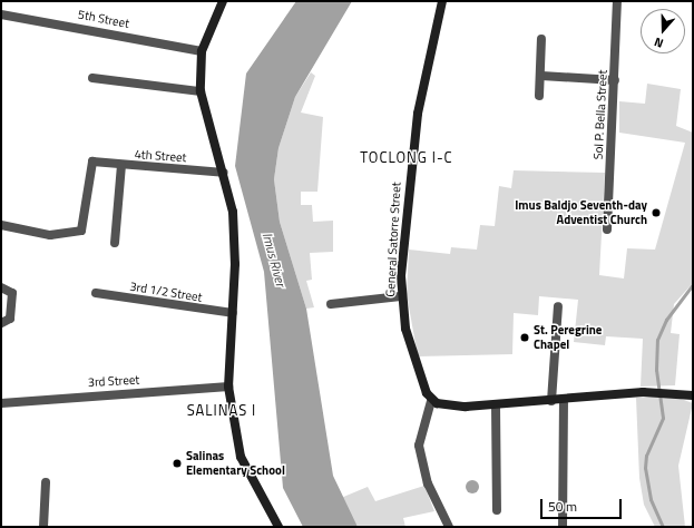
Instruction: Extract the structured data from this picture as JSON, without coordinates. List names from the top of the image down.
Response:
{
  "streets": {
    "street": [
      "5th Street",
      "Sol P. Bella Street",
      "4th Street",
      "General Satorre Street",
      "3rd 1/2 Street",
      "3rd Street"
    ]
  },
  "districts": ["TOCLONG I-C", "SALINAS I"],
  "water": ["Imus River"],
  "places": ["Imus Baldjo Seventh-day Adventist Church", "St. Peregrine Chapel", "Salinas Elementary School"],
  "scale_bar": "50 m",
  "north": "bottom"
}
